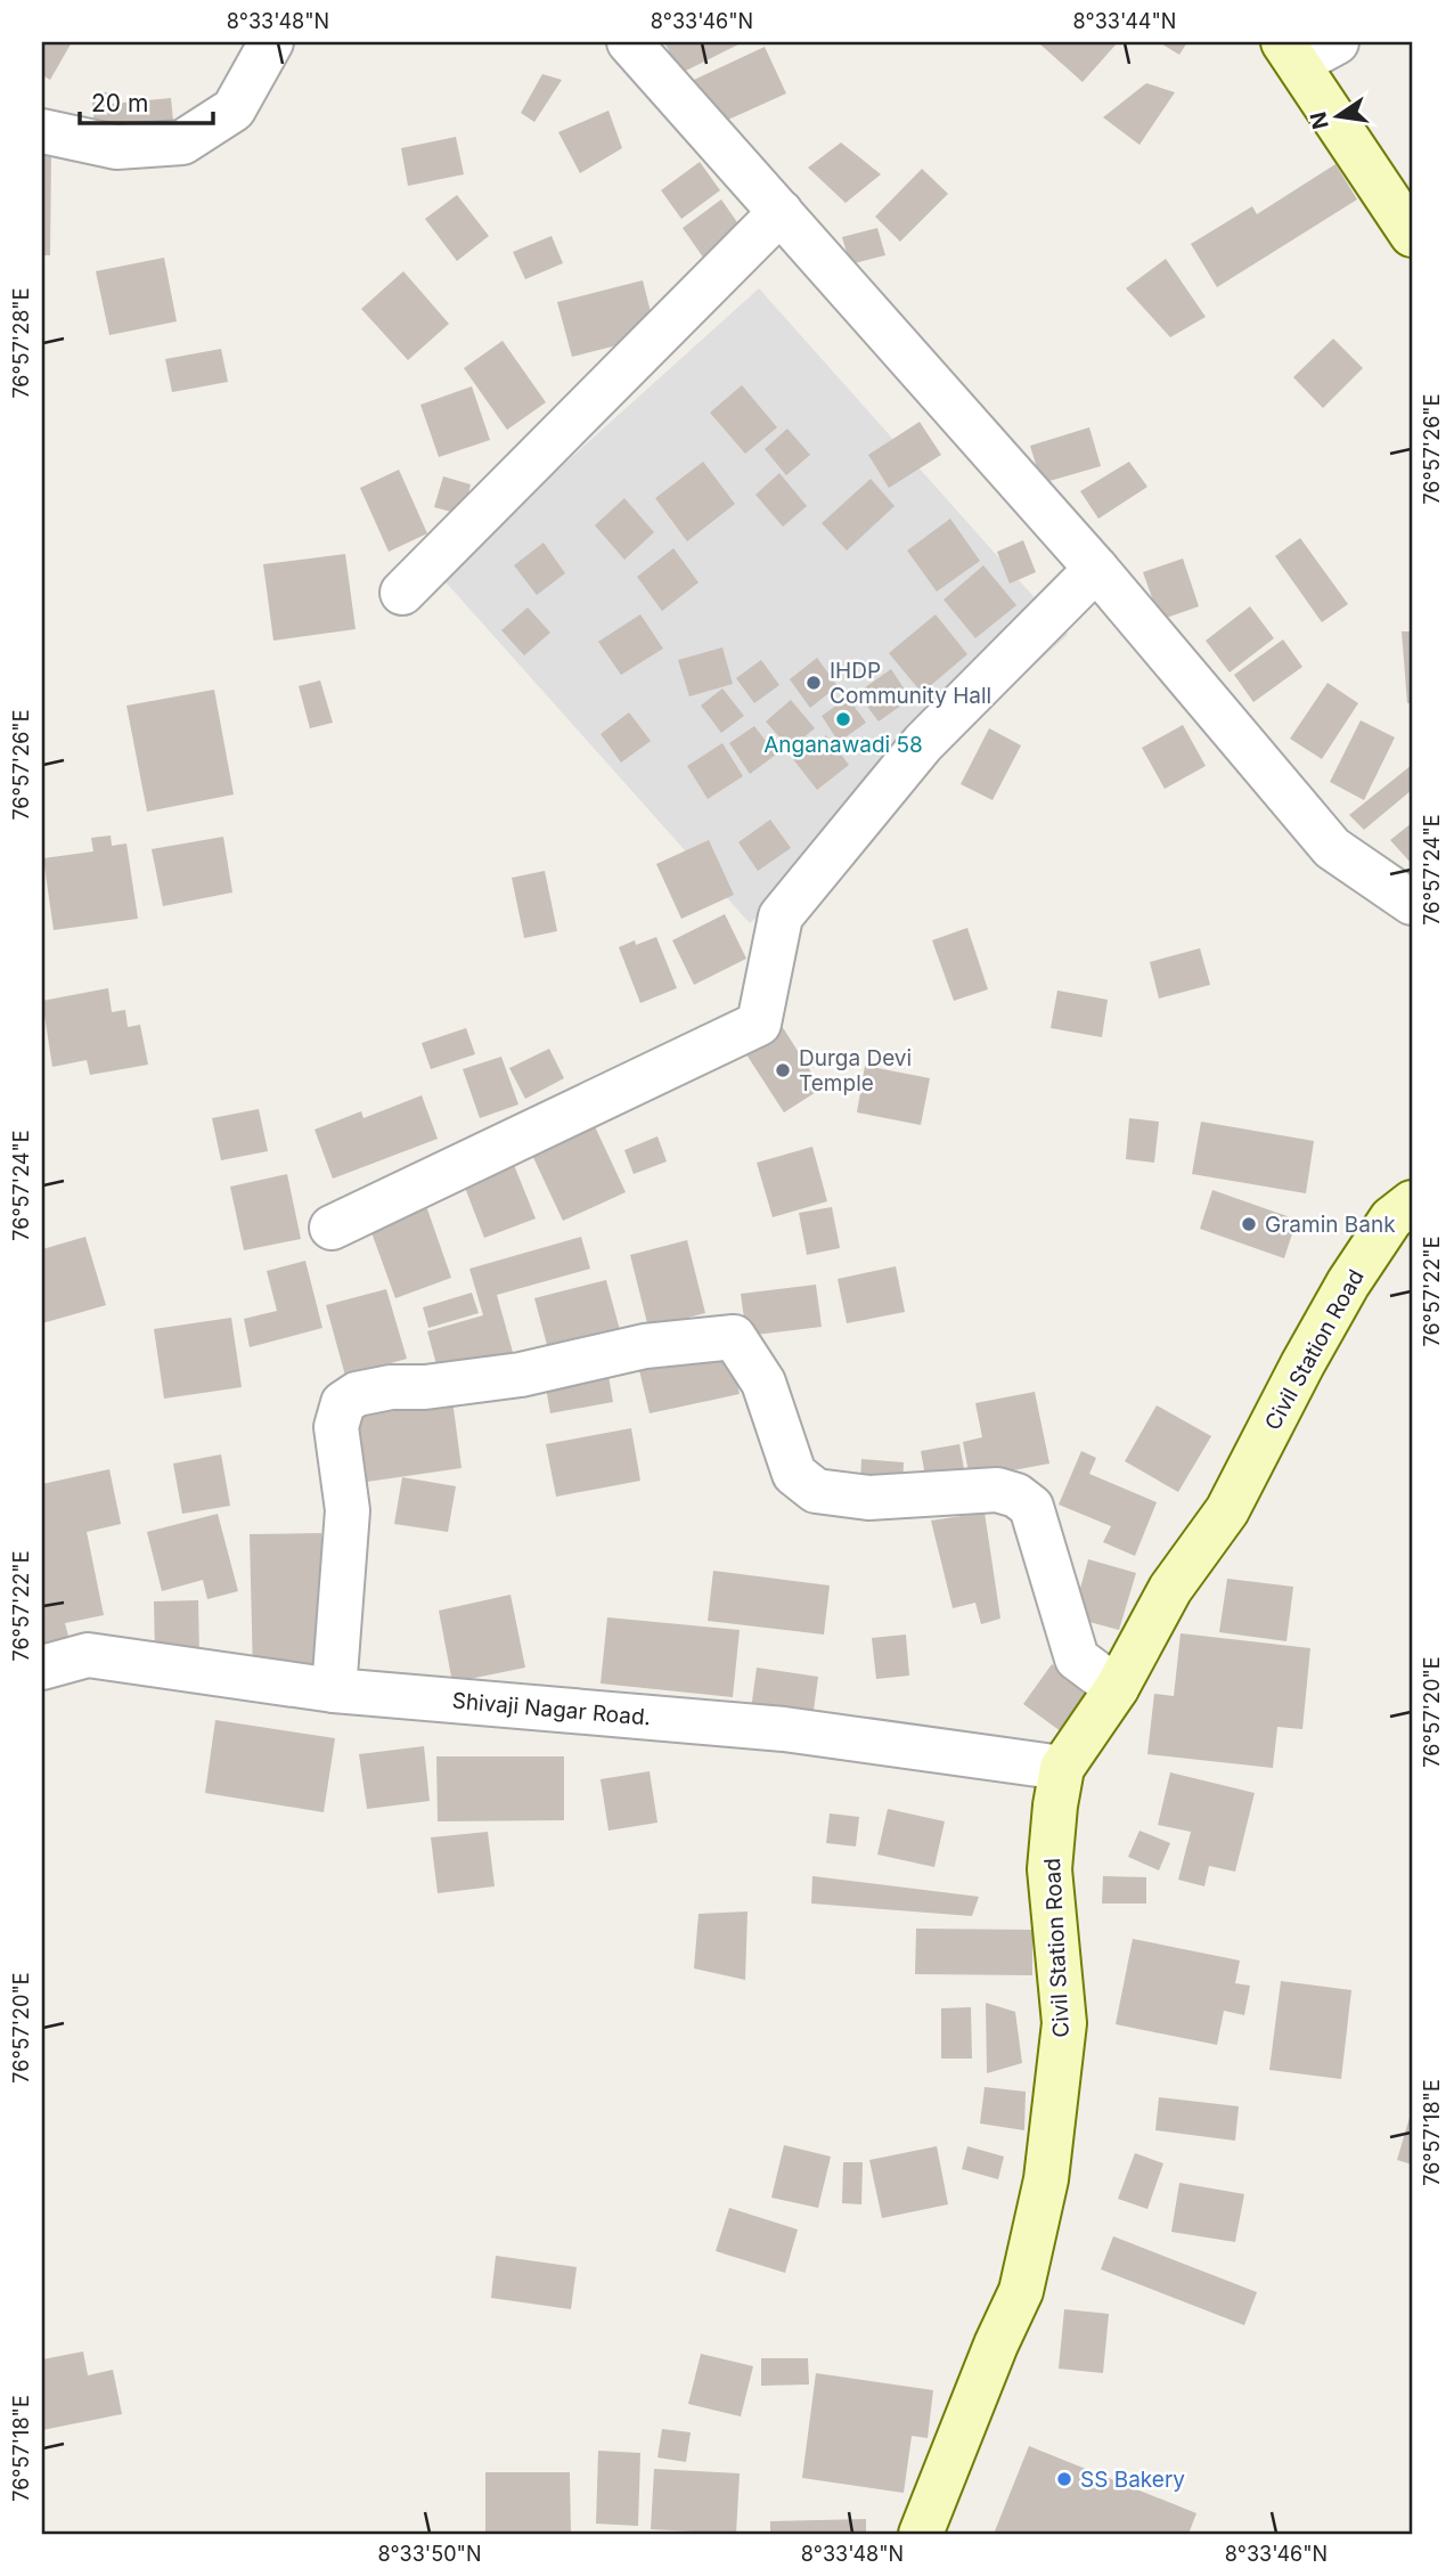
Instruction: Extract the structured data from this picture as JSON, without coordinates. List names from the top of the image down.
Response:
{
  "streets": {
    "main road": ["Civil Station Road"],
    "street": ["Shivaji Nagar Road."]
  },
  "crossings": [
    ["Civil Station Road", "Shivaji Nagar Road."]
  ],
  "places": [
    "IHDP Community Hall",
    "Anganawadi 58",
    "Durga Devi Temple",
    "Gramin Bank",
    "SS Bakery"
  ],
  "scale_bar": "20 m",
  "north": "left",
  "coordinates": [
    "8°33'48\"N",
    "8°33'46\"N",
    "8°33'44\"N",
    "76°57'28\"E",
    "76°57'26\"E",
    "76°57'24\"E",
    "76°57'22\"E",
    "76°57'20\"E",
    "76°57'18\"E",
    "8°33'50\"N"
  ]
}
